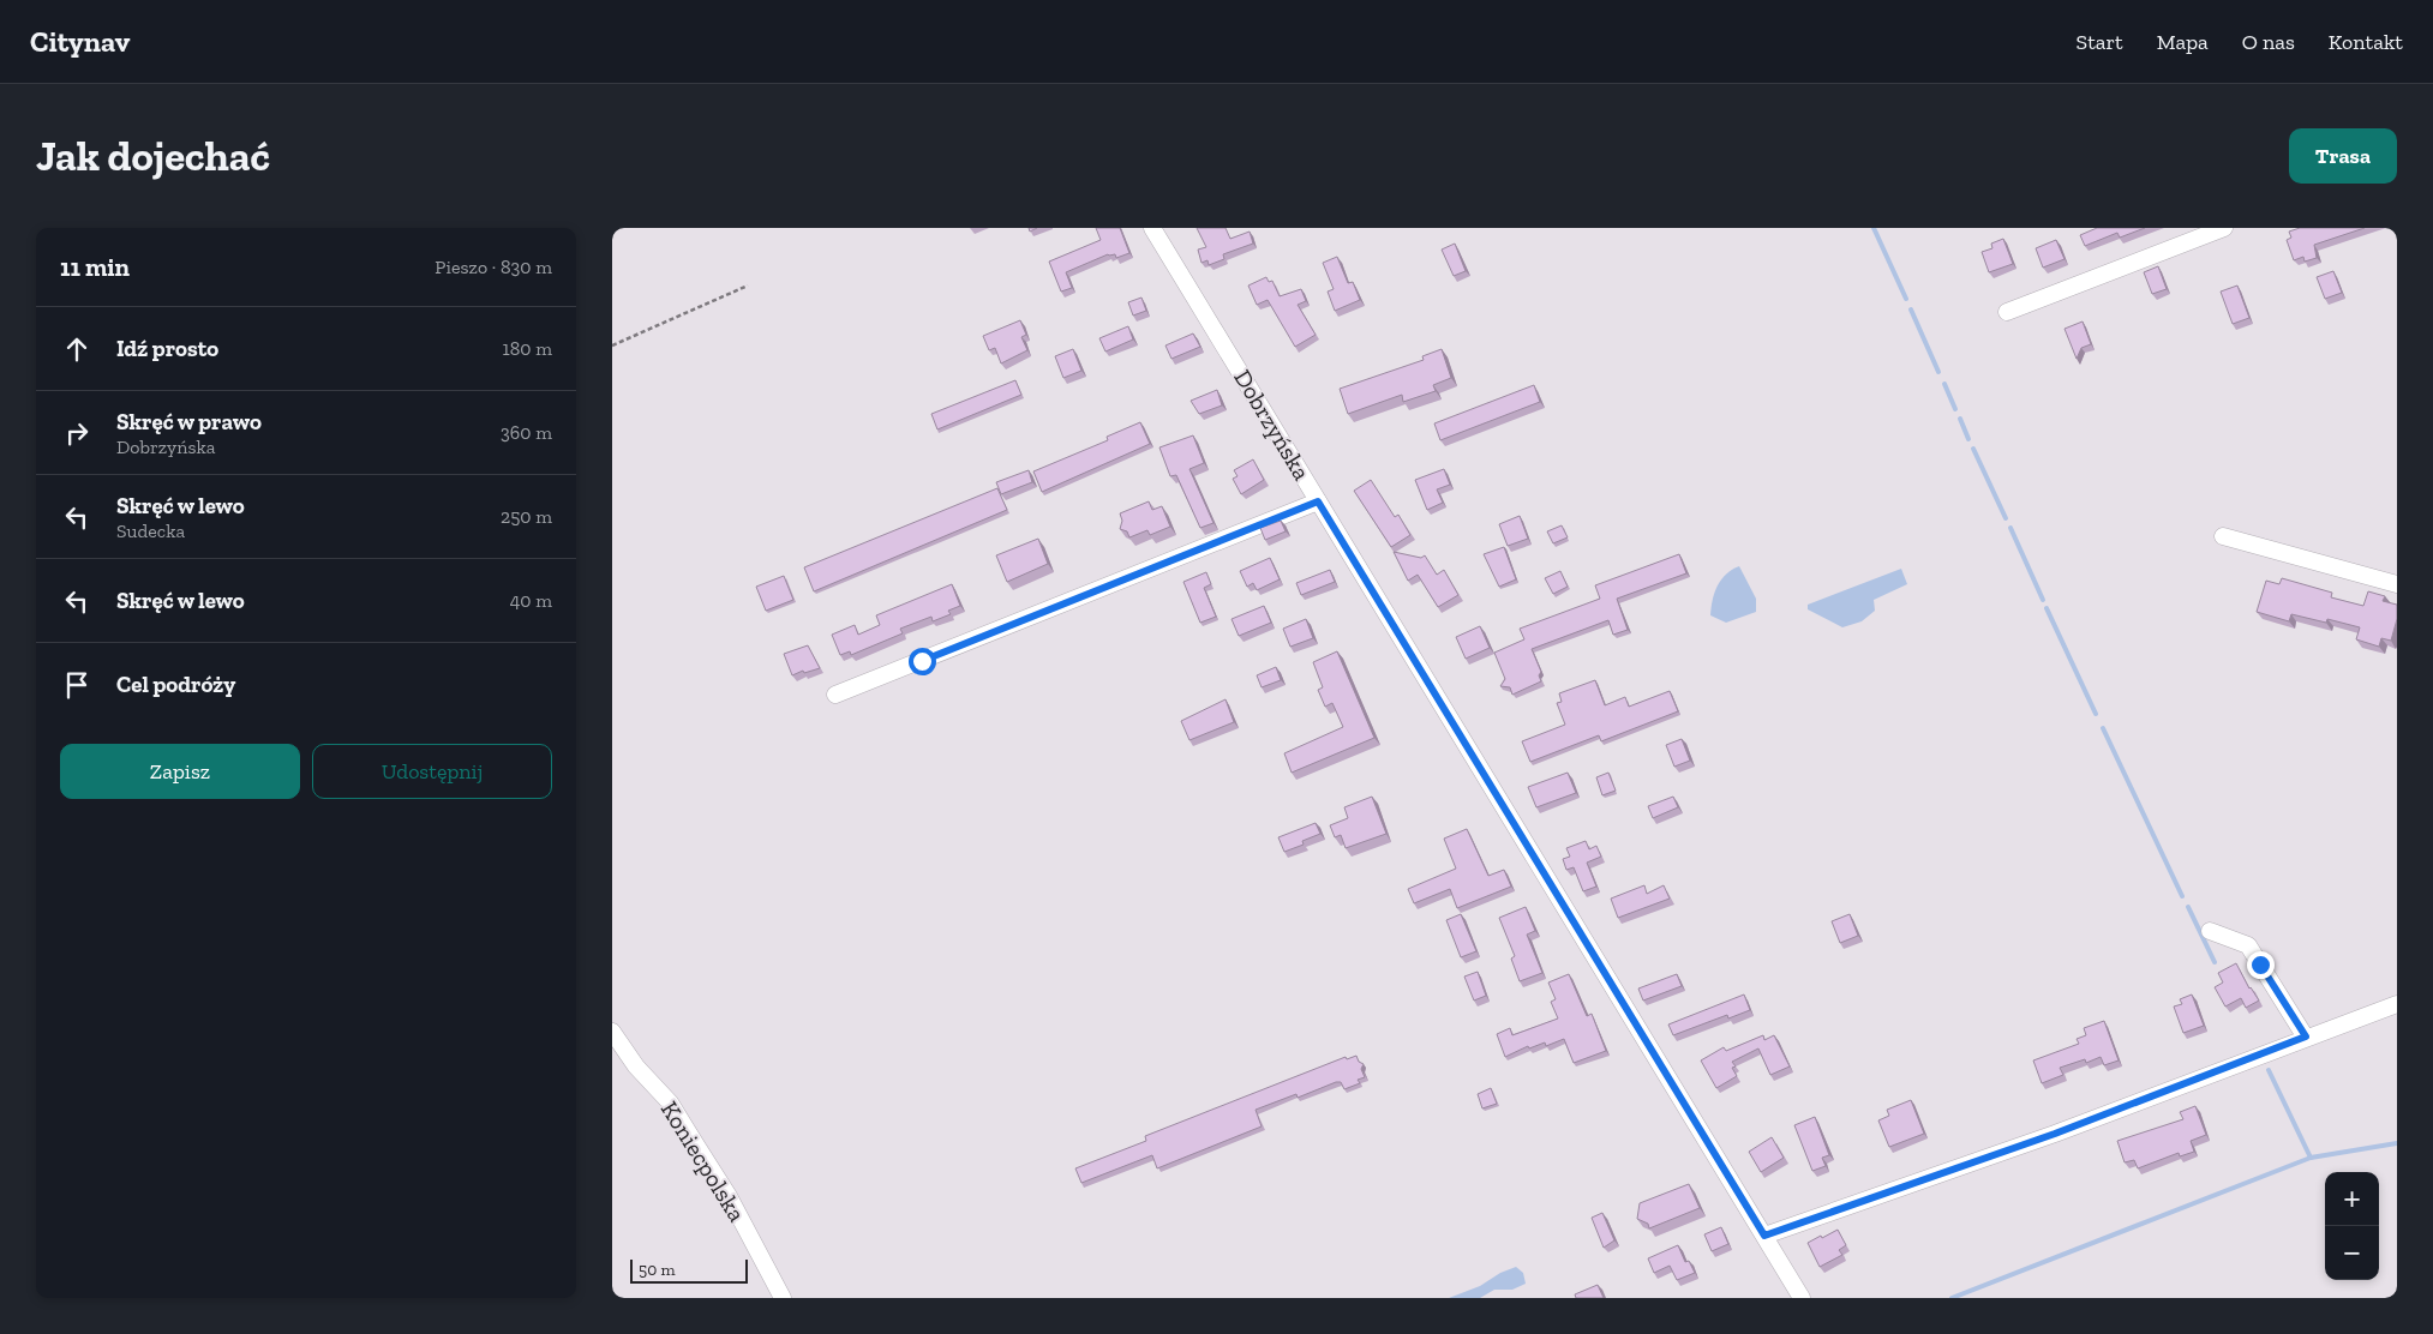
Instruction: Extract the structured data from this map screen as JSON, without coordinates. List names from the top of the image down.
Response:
{
  "streets": {
    "street": ["Dobrzyńska", "Koniecpolska"]
  },
  "scale_bar": "50 m",
  "page": {
    "header": "Citynav",
    "nav": [
      "Start",
      "Mapa",
      "O nas",
      "Kontakt"
    ],
    "buttons": [
      "Trasa",
      ["Zapisz", "Udostępnij"]
    ],
    "title": "Jak dojechać",
    "heading": ["11 min", "Pieszo · 830 m"],
    "list": [
      ["Idź prosto", "180 m"],
      ["Skręć w prawo", "Dobrzyńska", "360 m"],
      ["Skręć w lewo", "Sudecka", "250 m"],
      ["Skręć w lewo", "40 m"],
      "Cel podróży"
    ],
    "map_buttons": ["+", "−"],
    "scale": "50 m"
  }
}
